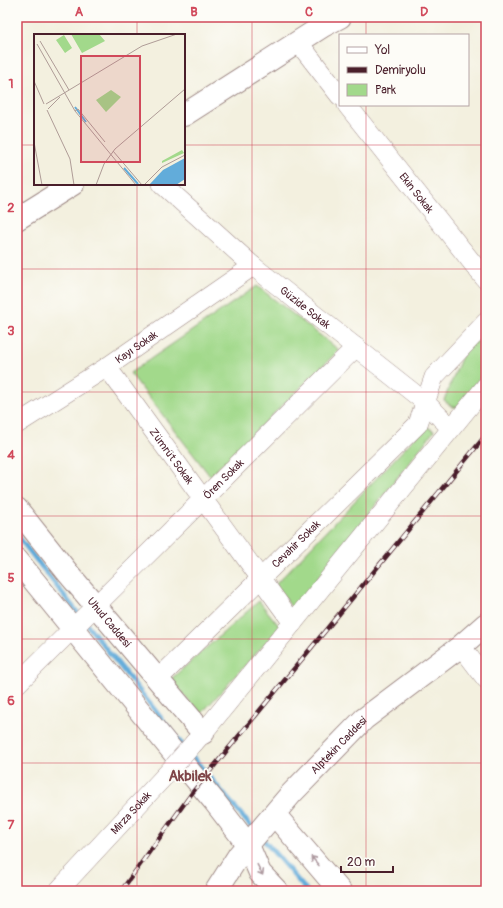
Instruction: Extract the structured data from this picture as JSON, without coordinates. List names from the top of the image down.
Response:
{
  "streets": {
    "street": [
      "Ekin Sokak",
      "Güzide Sokak",
      "Kayı Sokak",
      "Zümrüt Sokak",
      "Ören Sokak",
      "Cevahir Sokak",
      "Uhud Caddesi",
      "Alptekin Caddesi",
      "Mirza Sokak"
    ]
  },
  "crossings": [
    ["Güzide Sokak", "Kayı Sokak"],
    ["Güzide Sokak", "Ören Sokak"],
    ["Güzide Sokak", "Cevahir Sokak"],
    ["Güzide Sokak", "Mirza Sokak"],
    ["Kayı Sokak", "Zümrüt Sokak"],
    ["Zümrüt Sokak", "Ören Sokak"],
    ["Zümrüt Sokak", "Cevahir Sokak"],
    ["Zümrüt Sokak", "Mirza Sokak"],
    ["Ören Sokak", "Uhud Caddesi"],
    ["Cevahir Sokak", "Uhud Caddesi"],
    ["Uhud Caddesi", "Mirza Sokak"]
  ],
  "districts": ["Akbilek"],
  "legend": ["Yol", "Demiryolu", "Park"],
  "scale_bar": "20 m",
  "grid": {
    "columns": [
      "A",
      "B",
      "C",
      "D"
    ],
    "rows": [
      "1",
      "2",
      "3",
      "4",
      "5",
      "6",
      "7"
    ]
  }
}
